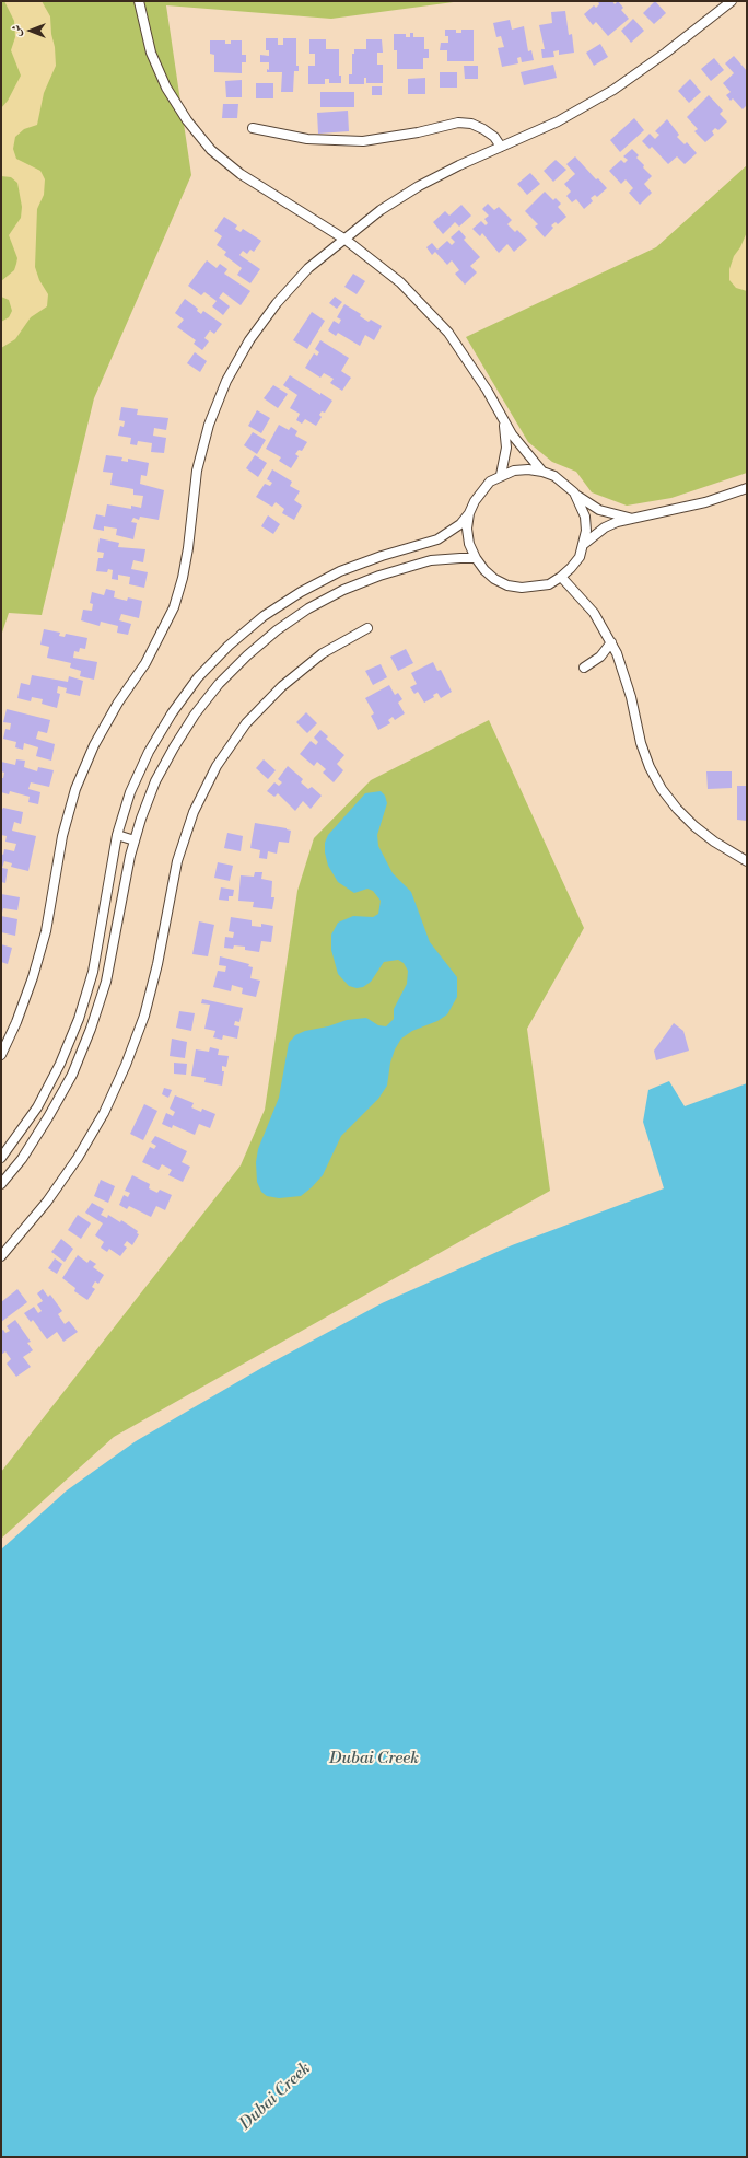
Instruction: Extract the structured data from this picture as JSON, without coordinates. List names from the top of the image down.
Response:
{
  "water": ["Dubai Creek"],
  "north": "left"
}
